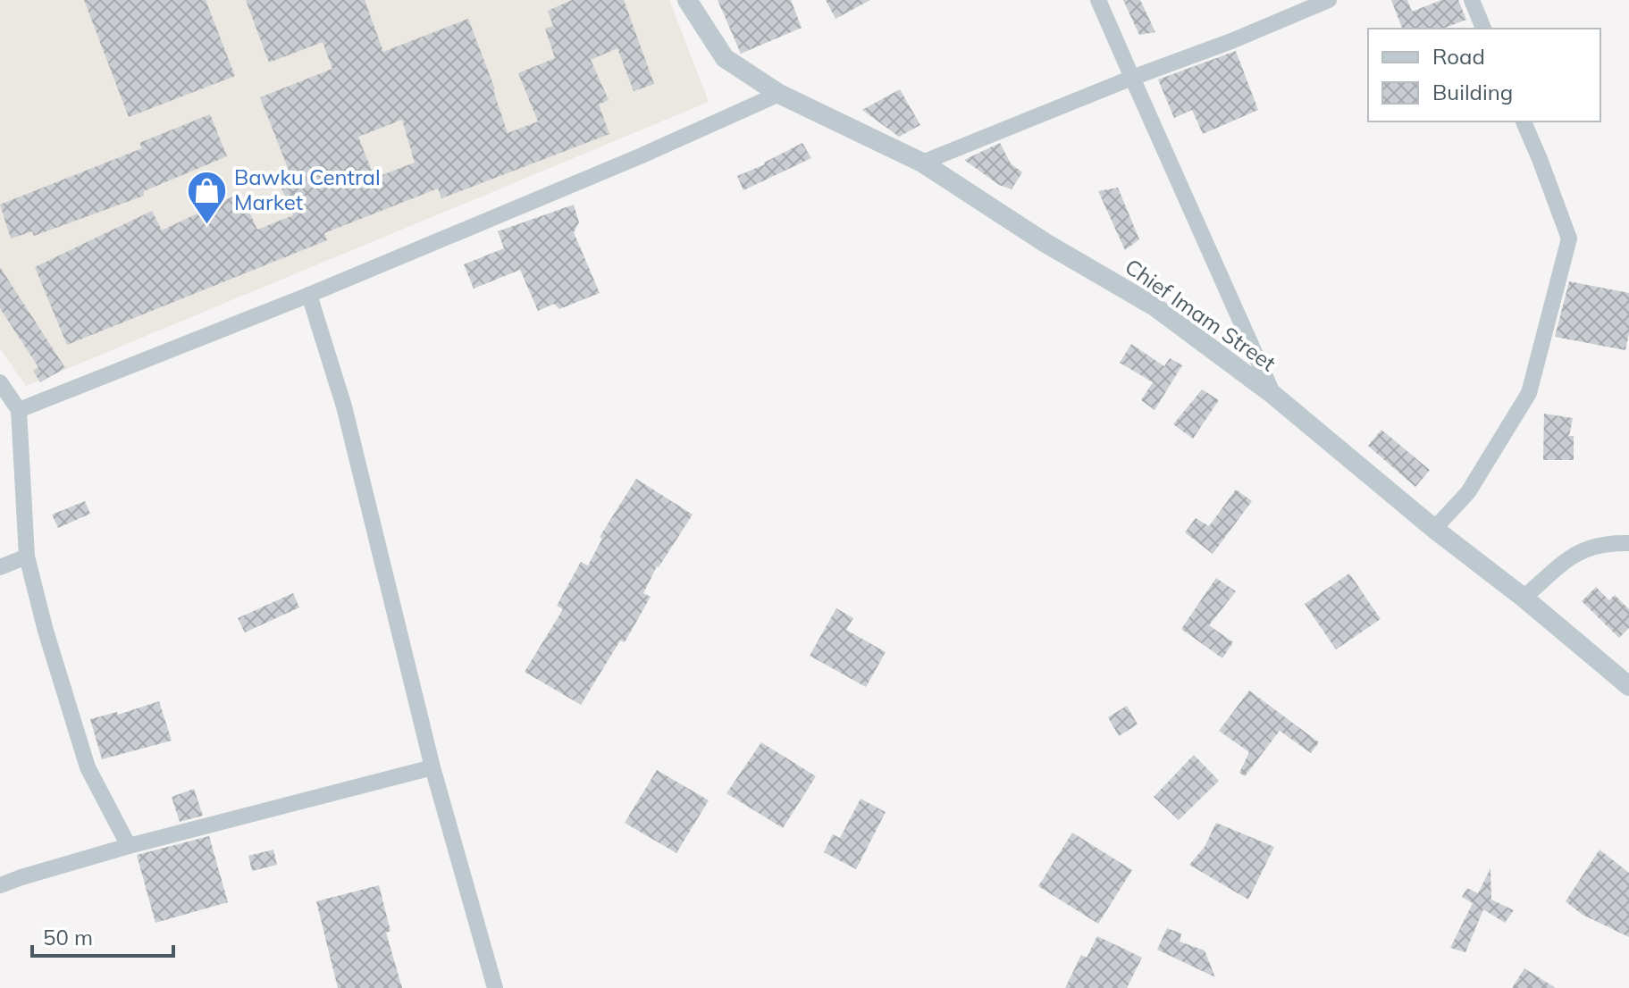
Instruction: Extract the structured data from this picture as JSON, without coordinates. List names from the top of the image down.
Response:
{
  "streets": {
    "street": ["Chief Imam Street"]
  },
  "places": {
    "shop": ["Bawku Central Market"]
  },
  "legend": ["Road", "Building"],
  "scale_bar": "50 m"
}
